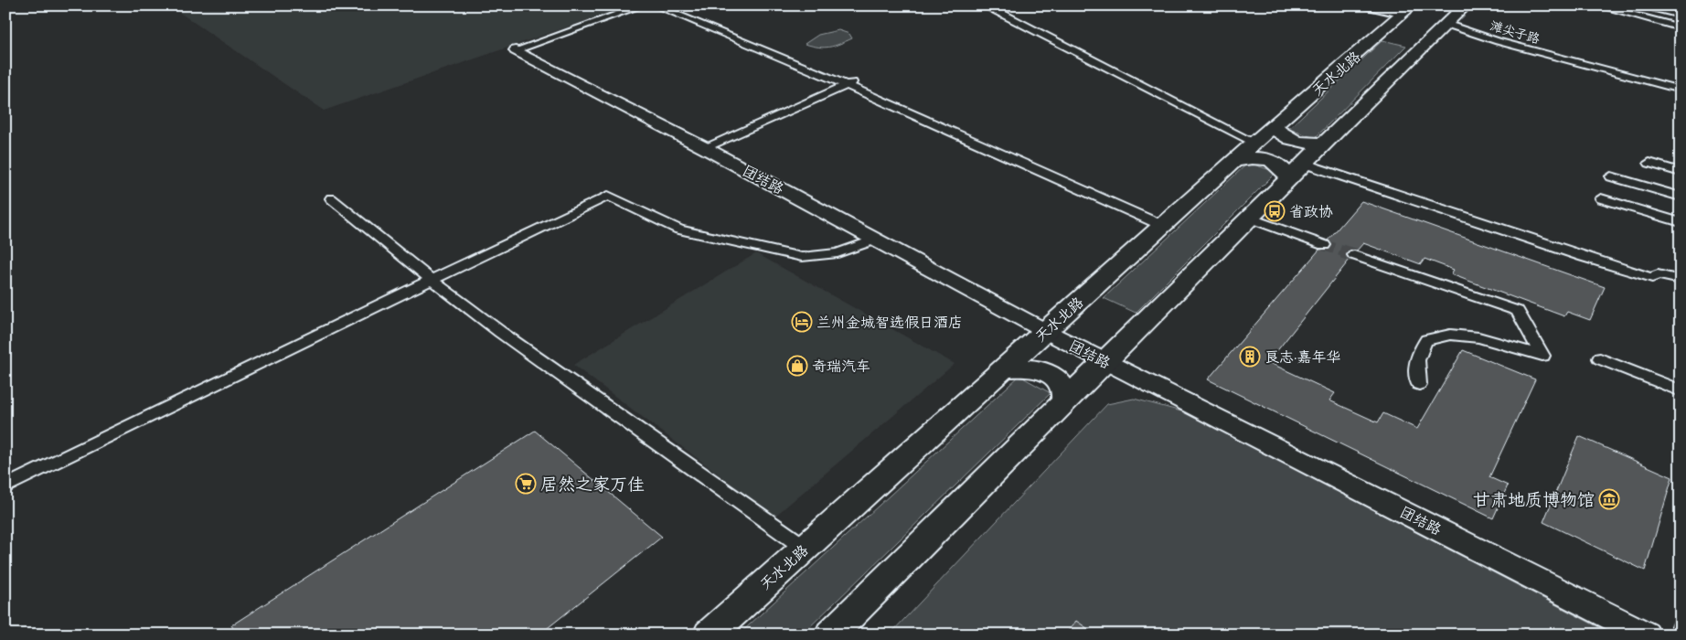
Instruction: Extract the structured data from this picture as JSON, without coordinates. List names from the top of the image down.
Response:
{
  "streets": {
    "main road": ["天水北路"],
    "street": ["滩尖子路", "团结路"]
  },
  "crossings": [
    ["天水北路", "团结路"]
  ],
  "places": {
    "bus stop": ["省政协"],
    "hotel": ["兰州金城智选假日酒店"],
    "building": ["良志·嘉年华"],
    "shop": ["奇瑞汽车"],
    "supermarket": ["居然之家万佳"],
    "museum": ["甘肃地质博物馆"]
  }
}
